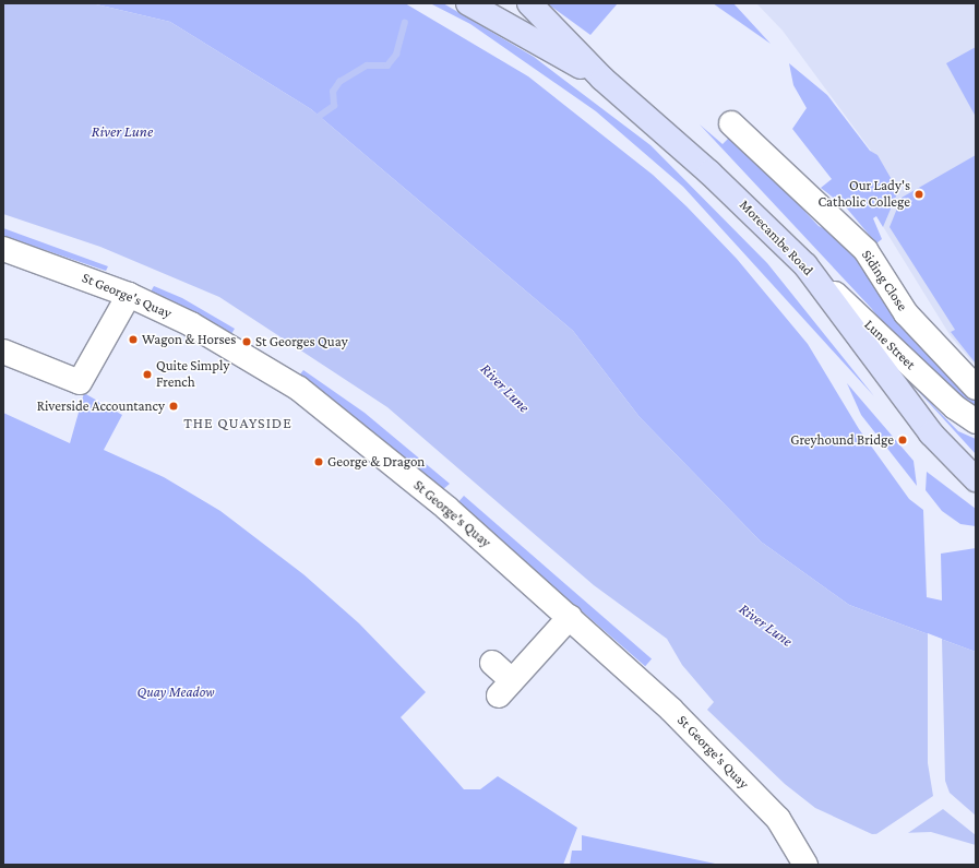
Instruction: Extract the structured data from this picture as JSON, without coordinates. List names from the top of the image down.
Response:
{
  "streets": {
    "main road": ["Morecambe Road"],
    "street": ["Siding Close", "St George's Quay", "Lune Street"]
  },
  "crossings": [
    ["Morecambe Road", "Lune Street"]
  ],
  "districts": ["THE QUAYSIDE"],
  "water": ["River Lune"],
  "parks": ["Quay Meadow"],
  "places": [
    "Our Lady's Catholic College",
    "Wagon & Horses",
    "St Georges Quay",
    "Quite Simply French",
    "Riverside Accountancy",
    "Greyhound Bridge",
    "George & Dragon"
  ]
}
